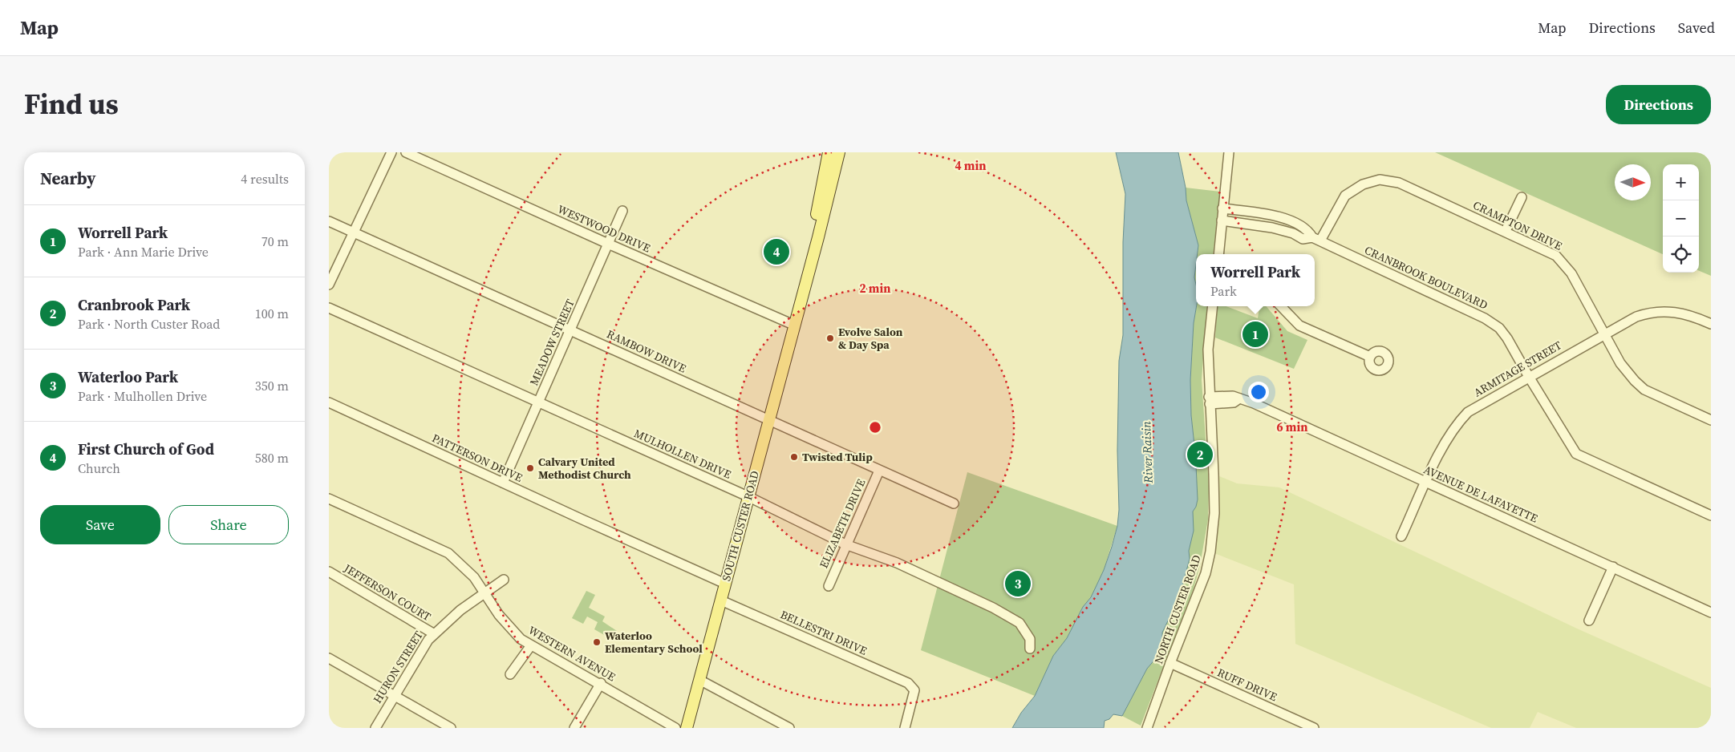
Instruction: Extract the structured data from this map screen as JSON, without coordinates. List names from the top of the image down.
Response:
{
  "streets": {
    "main road": ["SOUTH CUSTER ROAD"],
    "street": [
      "CRAMPTON DRIVE",
      "WESTWOOD DRIVE",
      "CRANBROOK BOULEVARD",
      "MEADOW STREET",
      "RAMBOW DRIVE",
      "ARMITAGE STREET",
      "MULHOLLEN DRIVE",
      "PATTERSON DRIVE",
      "AVENUE DE LAFAYETTE",
      "ELIZABETH DRIVE",
      "JEFFERSON COURT",
      "NORTH CUSTER ROAD",
      "BELLESTRI DRIVE",
      "WESTERN AVENUE",
      "HURON STREET",
      "RUFF DRIVE"
    ]
  },
  "crossings": [
    ["CRAMPTON DRIVE", "CRANBROOK BOULEVARD"],
    ["CRAMPTON DRIVE", "ARMITAGE STREET"],
    ["WESTWOOD DRIVE", "MEADOW STREET"],
    ["WESTWOOD DRIVE", "SOUTH CUSTER ROAD"],
    ["CRANBROOK BOULEVARD", "ARMITAGE STREET"],
    ["MEADOW STREET", "RAMBOW DRIVE"],
    ["MEADOW STREET", "MULHOLLEN DRIVE"],
    ["MEADOW STREET", "PATTERSON DRIVE"],
    ["RAMBOW DRIVE", "ELIZABETH DRIVE"],
    ["RAMBOW DRIVE", "SOUTH CUSTER ROAD"],
    ["ARMITAGE STREET", "AVENUE DE LAFAYETTE"],
    ["MULHOLLEN DRIVE", "ELIZABETH DRIVE"],
    ["MULHOLLEN DRIVE", "SOUTH CUSTER ROAD"],
    ["PATTERSON DRIVE", "SOUTH CUSTER ROAD"],
    ["AVENUE DE LAFAYETTE", "NORTH CUSTER ROAD"],
    ["SOUTH CUSTER ROAD", "BELLESTRI DRIVE"],
    ["JEFFERSON COURT", "HURON STREET"],
    ["NORTH CUSTER ROAD", "RUFF DRIVE"],
    ["WESTERN AVENUE", "HURON STREET"]
  ],
  "water": ["River Raisin"],
  "places": [
    "Evolve Salon & Day Spa",
    "Twisted Tulip",
    "Calvary United Methodist Church",
    "Waterloo Elementary School"
  ],
  "north": "right",
  "page": {
    "header": "Map",
    "nav": ["Map", "Directions", "Saved"],
    "title": "Find us",
    "buttons": [
      "Directions",
      ["Save", "Share"]
    ],
    "heading": ["Nearby", "4 results"],
    "map_buttons": ["+", "−"],
    "list": [
      {
        "mark": "1",
        "name": "Worrell Park",
        "note": "Park · Ann Marie Drive",
        "value": "70 m"
      },
      {
        "mark": "2",
        "name": "Cranbrook Park",
        "note": "Park · North Custer Road",
        "value": "100 m"
      },
      {
        "mark": "3",
        "name": "Waterloo Park",
        "note": "Park · Mulhollen Drive",
        "value": "350 m"
      },
      {
        "mark": "4",
        "name": "First Church of God",
        "note": "Church",
        "value": "580 m"
      }
    ],
    "pins": [
      "4",
      "1",
      "2",
      "3"
    ],
    "popup": ["Worrell Park", "Park"]
  },
  "rings": ["4 min", "2 min", "6 min"]
}
